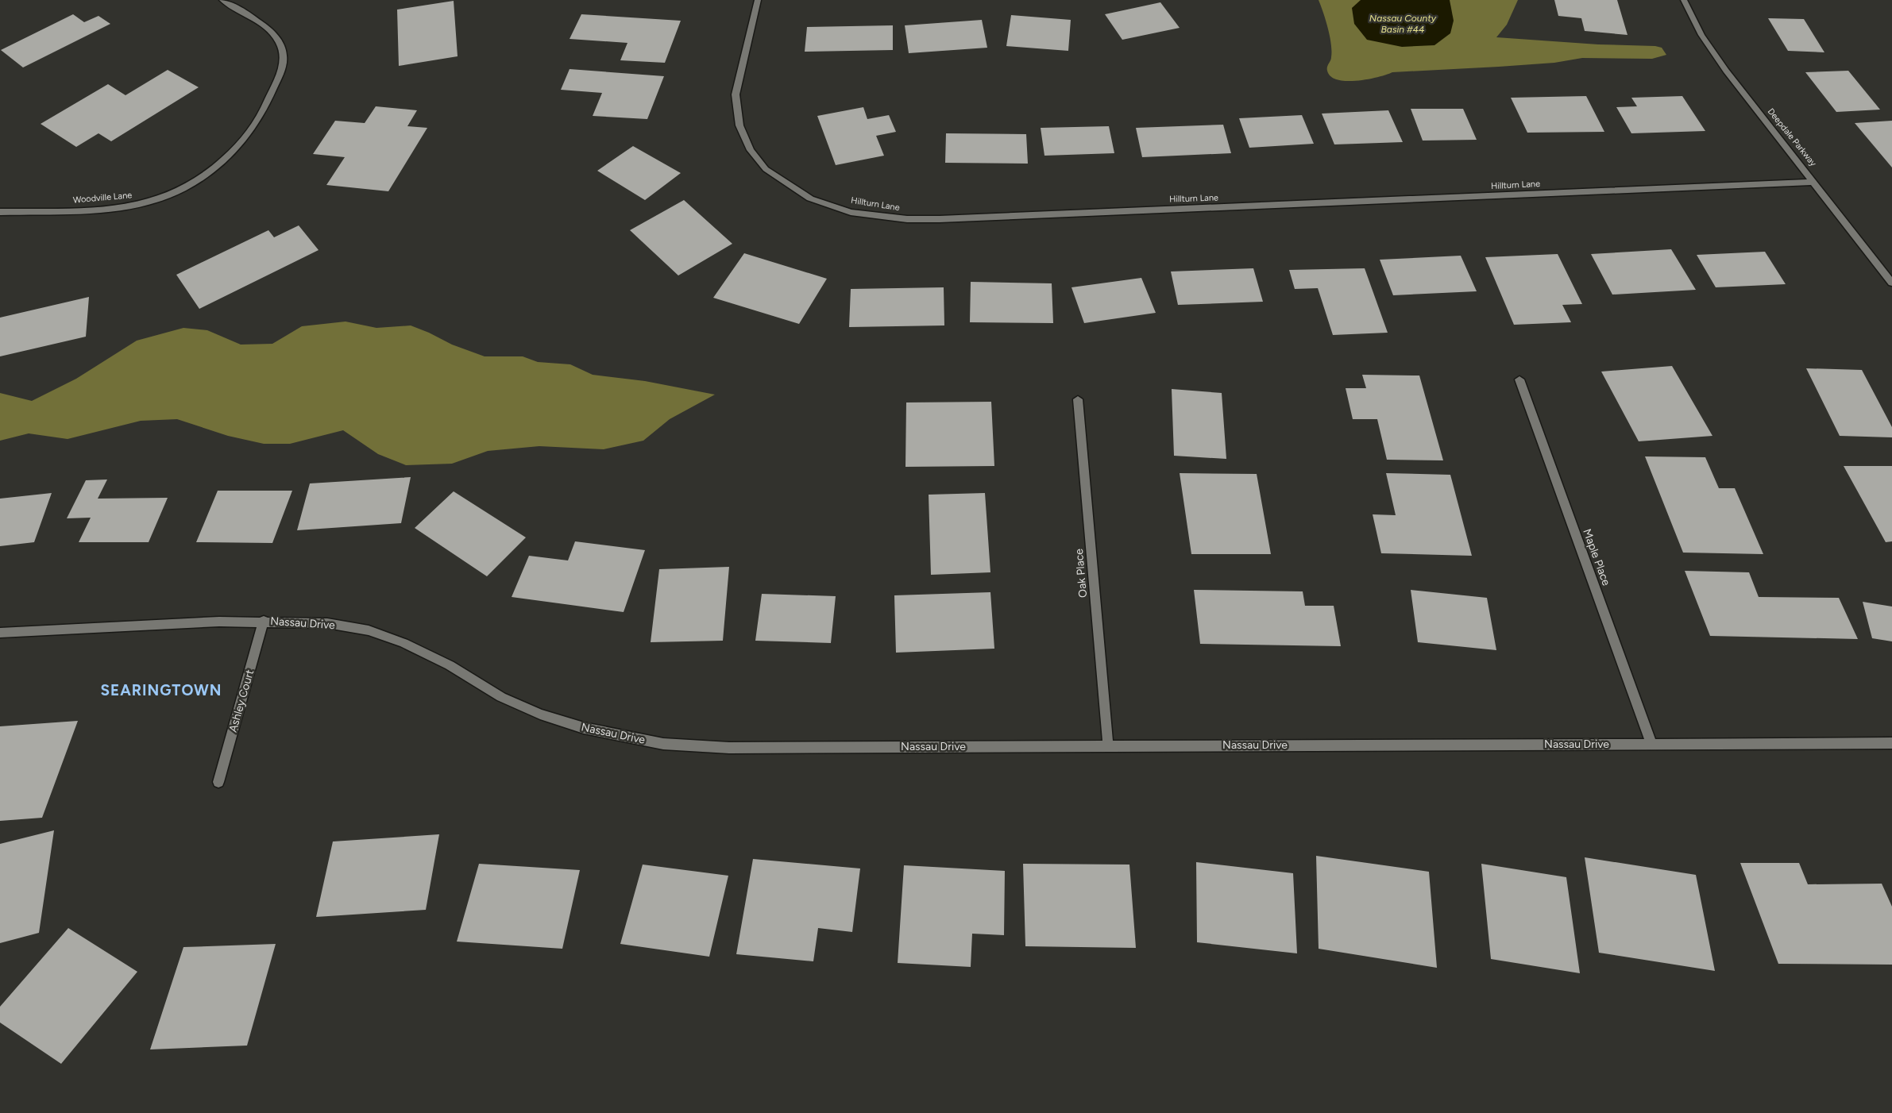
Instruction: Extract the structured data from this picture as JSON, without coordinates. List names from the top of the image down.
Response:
{
  "streets": {
    "street": [
      "Deepdale Parkway",
      "Hillturn Lane",
      "Woodville Lane",
      "Maple Place",
      "Oak Place",
      "Nassau Drive",
      "Ashley Court"
    ]
  },
  "crossings": [
    ["Deepdale Parkway", "Hillturn Lane"],
    ["Maple Place", "Nassau Drive"],
    ["Oak Place", "Nassau Drive"],
    ["Nassau Drive", "Ashley Court"]
  ],
  "districts": ["SEARINGTOWN"],
  "water": ["Nassau County Basin #44"]
}
